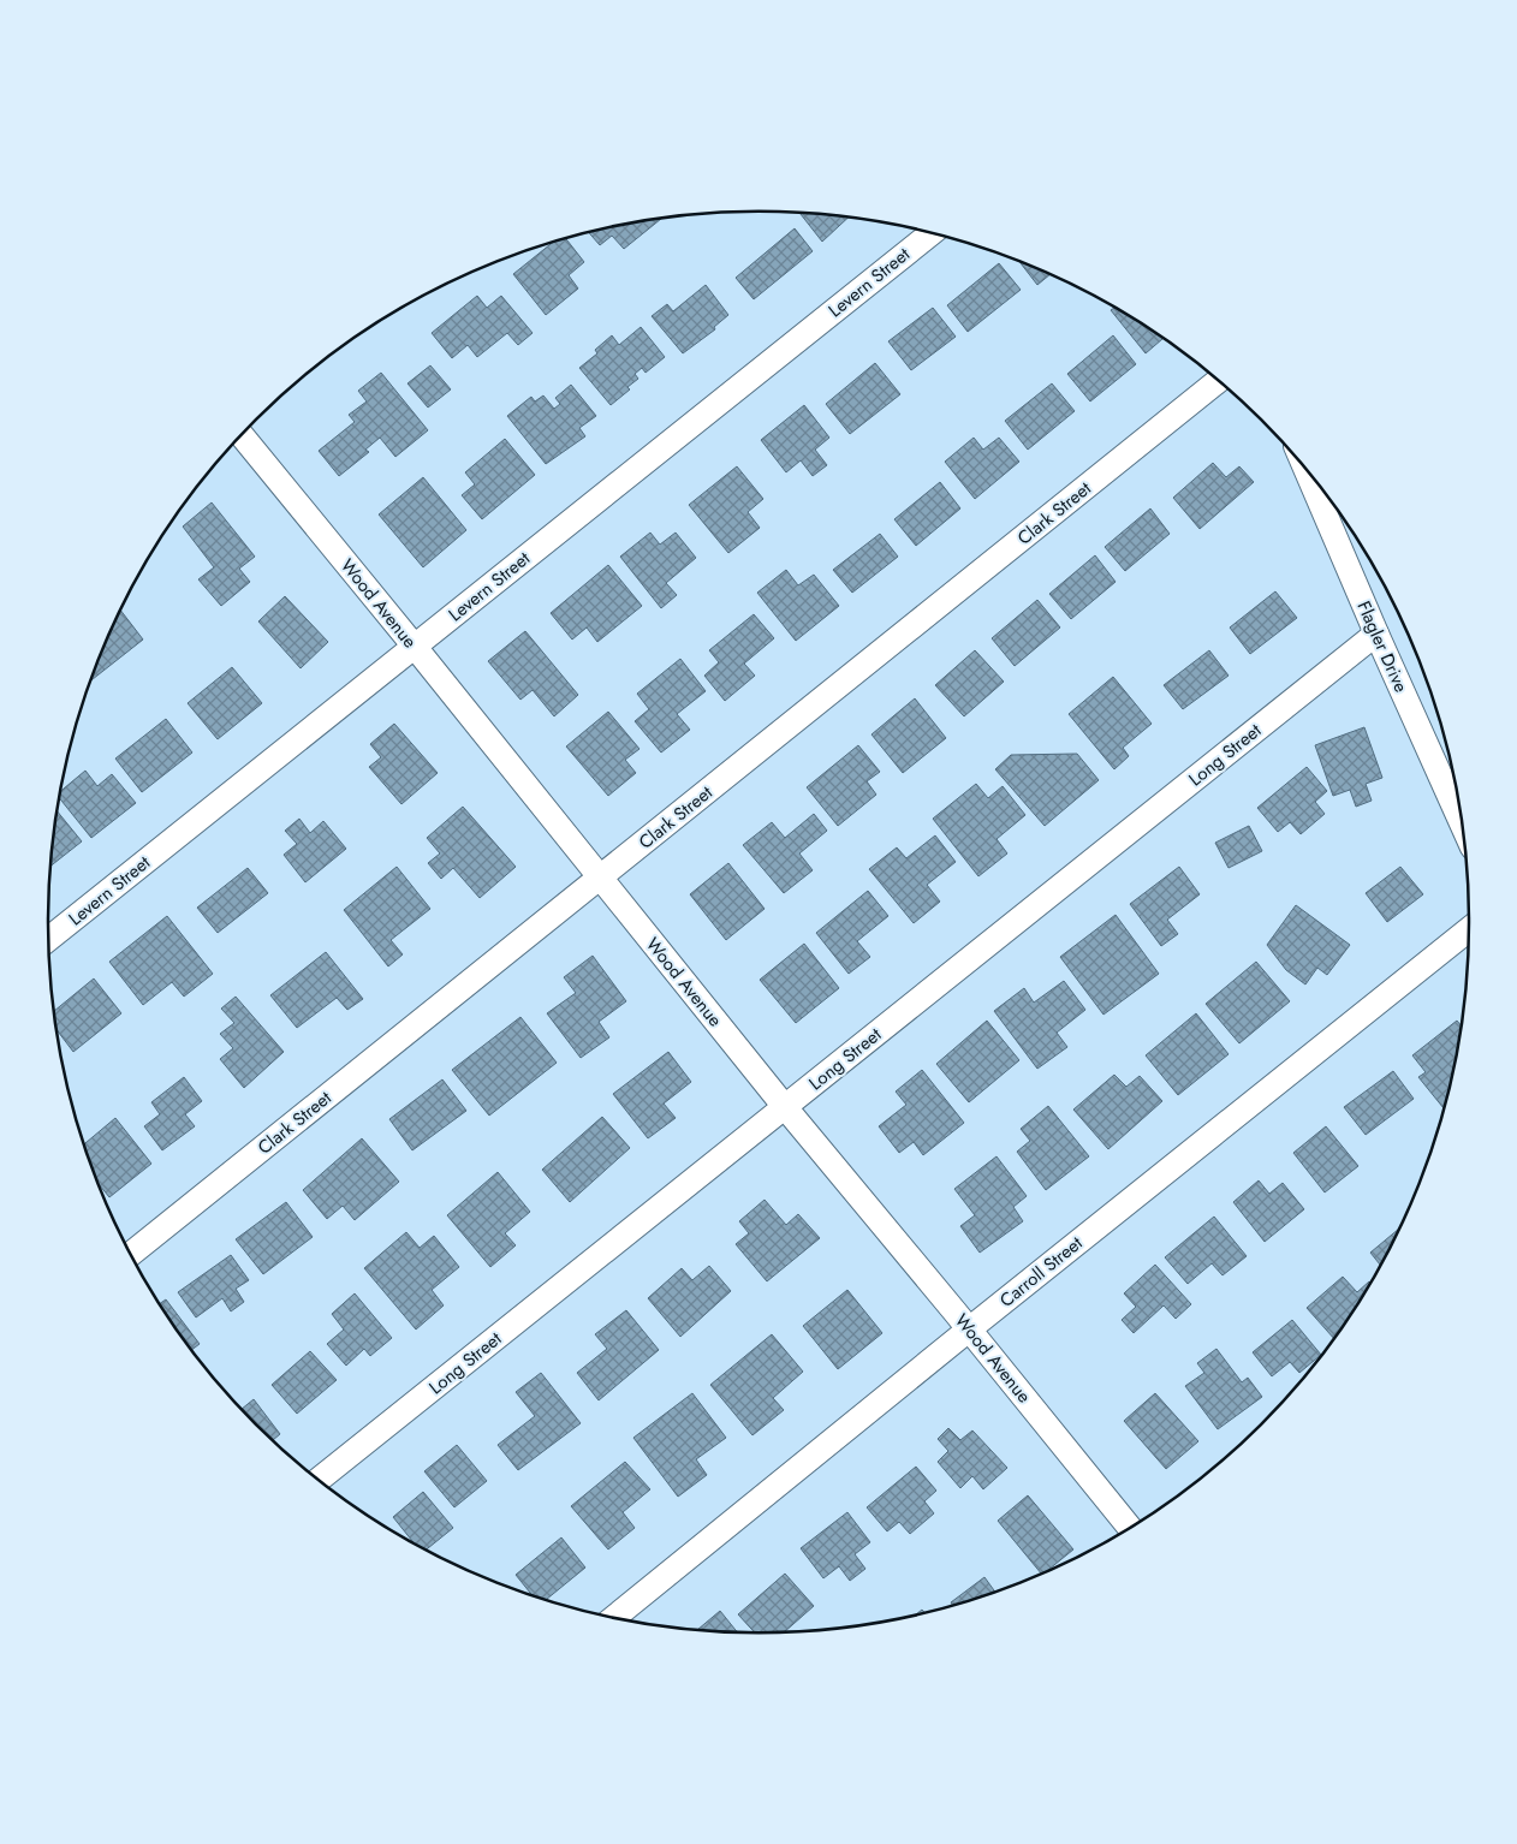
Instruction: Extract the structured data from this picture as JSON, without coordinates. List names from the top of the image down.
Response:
{
  "streets": {
    "street": [
      "Levern Street",
      "Clark Street",
      "Wood Avenue",
      "Flagler Drive",
      "Long Street",
      "Carroll Street"
    ]
  },
  "crossings": [
    ["Levern Street", "Wood Avenue"],
    ["Clark Street", "Wood Avenue"],
    ["Wood Avenue", "Long Street"],
    ["Wood Avenue", "Carroll Street"],
    ["Flagler Drive", "Long Street"]
  ]
}
